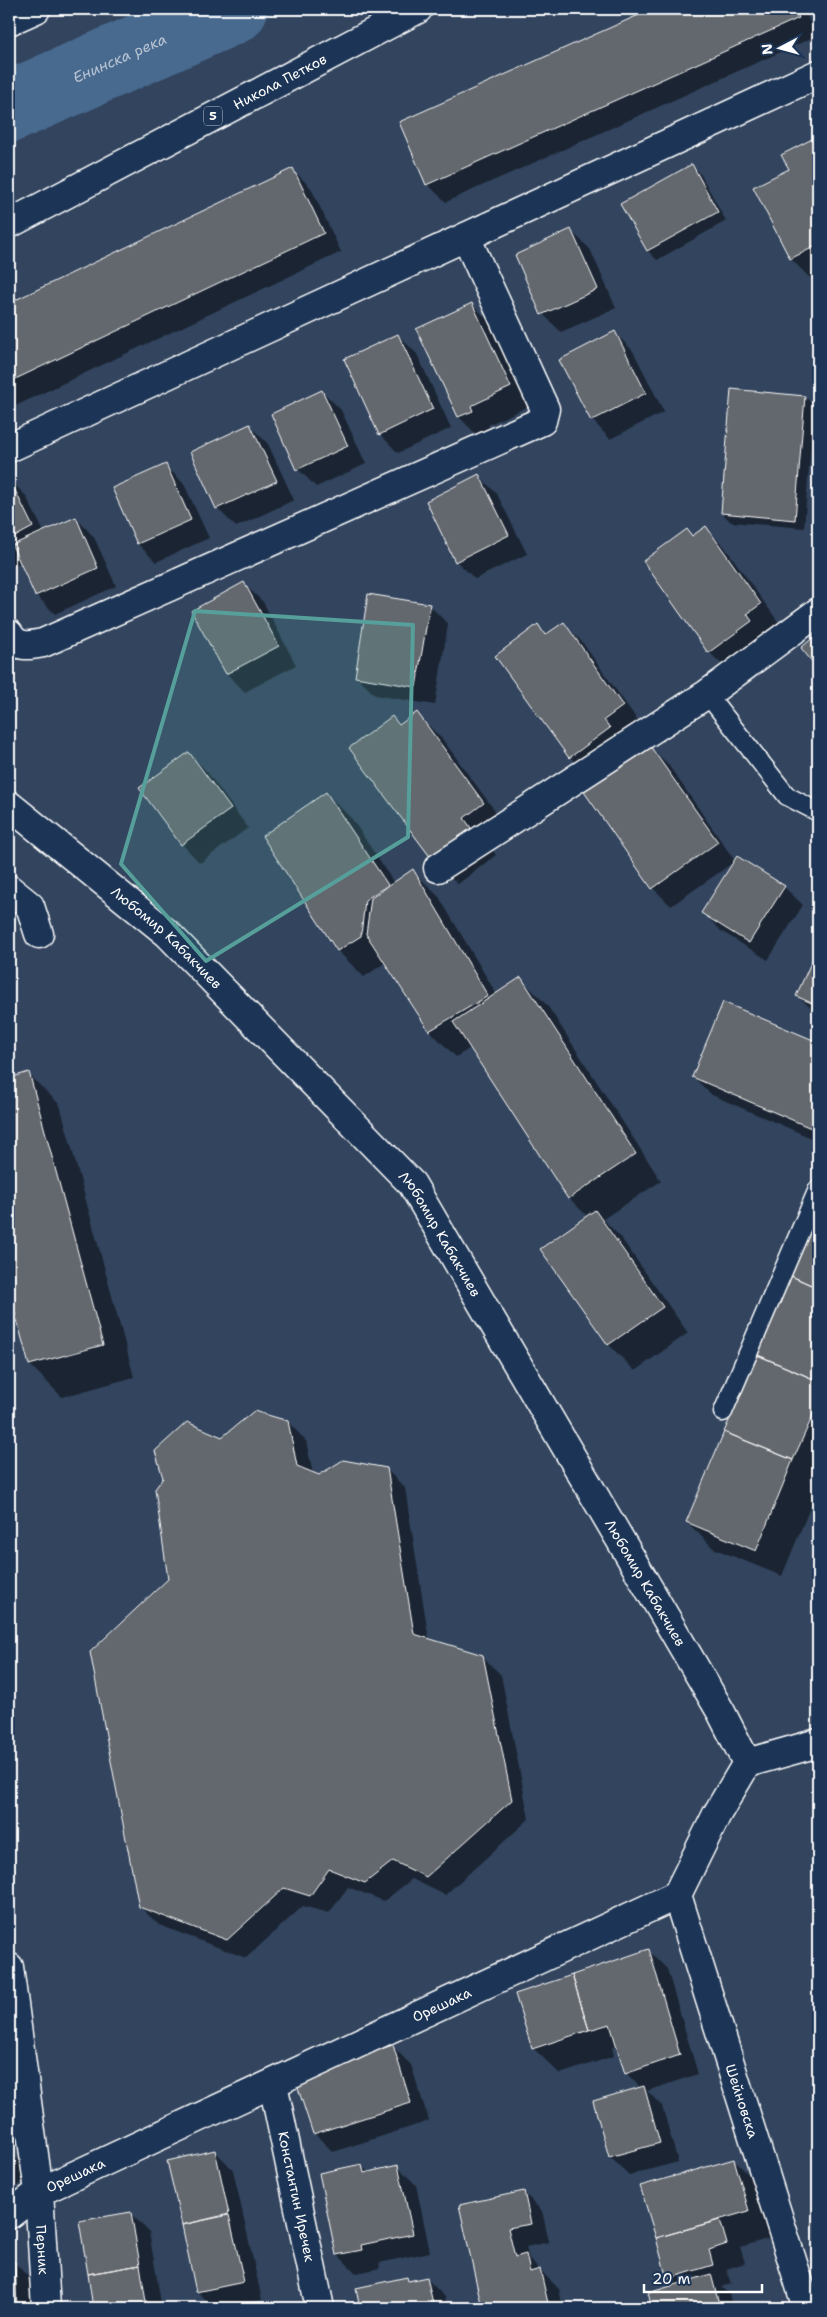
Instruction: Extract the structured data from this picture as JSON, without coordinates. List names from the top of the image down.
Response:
{
  "streets": {
    "street": [
      "Никола Петков",
      "5",
      "Любомир Кабакчиев",
      "Орешака",
      "Шейновска",
      "Константин Иречек",
      "Перник"
    ]
  },
  "crossings": [
    ["Орешака", "Шейновска"],
    ["Орешака", "Константин Иречек"],
    ["Орешака", "Перник"]
  ],
  "water": ["Енинска река"],
  "scale_bar": "20 m",
  "north": "left"
}
